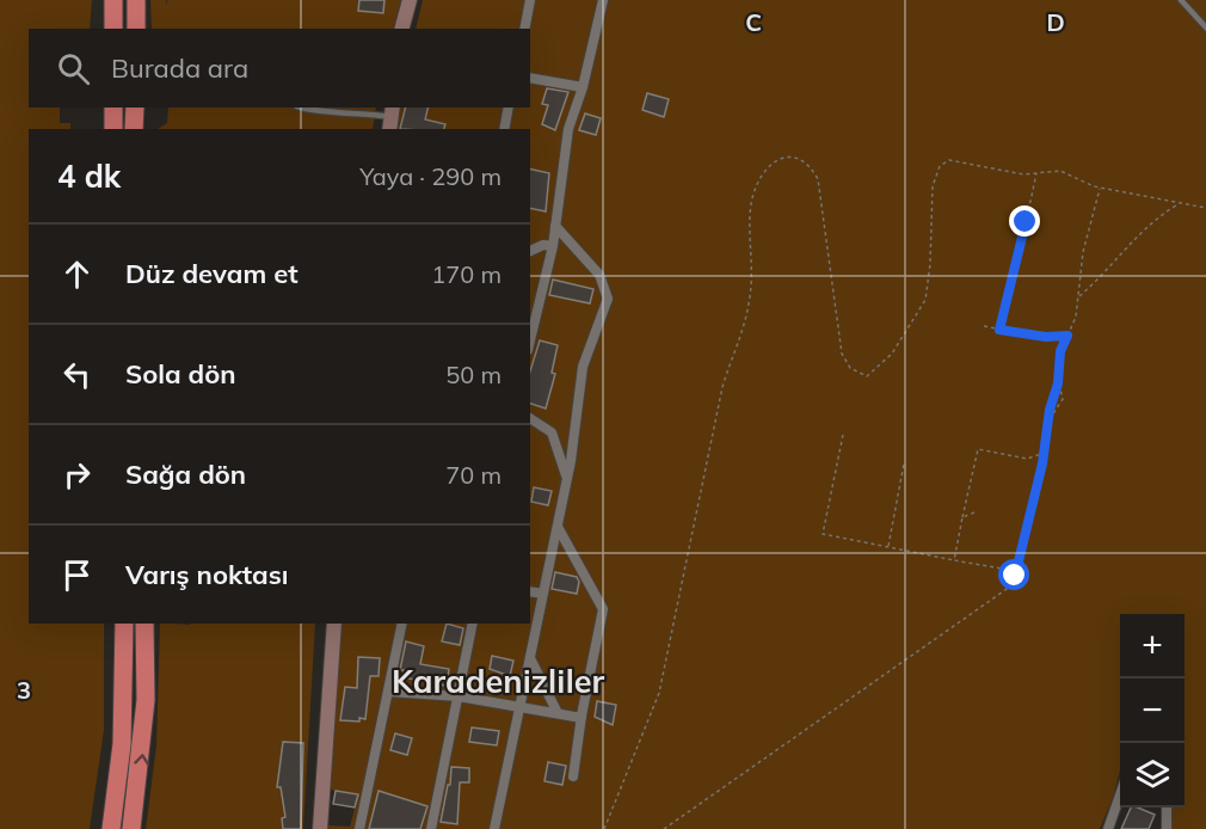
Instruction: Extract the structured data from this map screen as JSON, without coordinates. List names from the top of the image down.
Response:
{
  "districts": ["Karadenizliler"],
  "page": {
    "search": "Burada ara",
    "heading": ["4 dk", "Yaya · 290 m"],
    "list": [
      ["Düz devam et", "170 m"],
      ["Sola dön", "50 m"],
      ["Sağa dön", "70 m"],
      "Varış noktası"
    ],
    "map_buttons": ["+", "−"]
  },
  "grid": {
    "columns": ["C", "D"],
    "rows": ["3"]
  }
}
